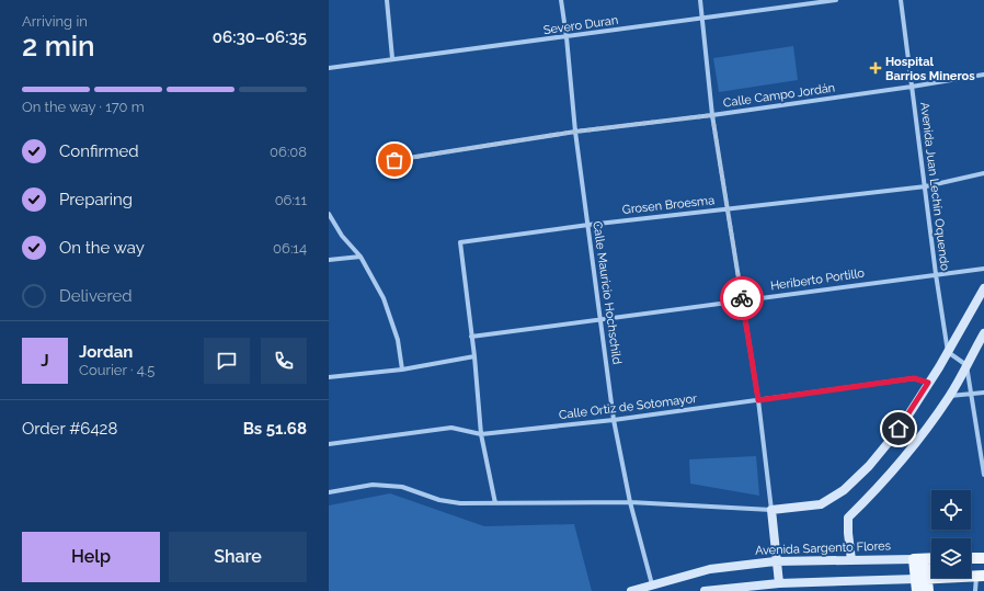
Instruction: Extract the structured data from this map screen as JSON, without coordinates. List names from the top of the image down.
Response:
{
  "streets": {
    "main road": ["Avenida Sargento Flores"],
    "street": [
      "Severo Duran",
      "Calle Campo Jordán",
      "Avenida Juan Lechín Oquendo",
      "Grosen Broesma",
      "Heriberto Portillo",
      "Calle Mauricio Hochschild",
      "Calle Ortiz de Sotomayor"
    ]
  },
  "crossings": [
    ["Severo Duran", "Calle Mauricio Hochschild"],
    ["Calle Campo Jordán", "Avenida Juan Lechín Oquendo"],
    ["Calle Campo Jordán", "Calle Mauricio Hochschild"],
    ["Avenida Juan Lechín Oquendo", "Grosen Broesma"],
    ["Avenida Juan Lechín Oquendo", "Heriberto Portillo"],
    ["Grosen Broesma", "Heriberto Portillo"],
    ["Grosen Broesma", "Calle Mauricio Hochschild"],
    ["Heriberto Portillo", "Calle Mauricio Hochschild"],
    ["Calle Mauricio Hochschild", "Calle Ortiz de Sotomayor"],
    ["Calle Mauricio Hochschild", "Avenida Sargento Flores"]
  ],
  "places": {
    "health": ["Hospital Barrios Mineros"]
  },
  "page": {
    "heading": ["2 min", "Arriving in", "06:30–06:35"],
    "panel": [
      "Jordan",
      "Courier · 4.5",
      "Order #6428",
      "Bs 51.68"
    ],
    "bar": "On the way · 170 m",
    "list": [
      ["Confirmed", "06:08"],
      ["Preparing", "06:11"],
      ["On the way", "06:14"],
      "Delivered"
    ],
    "round": "J",
    "buttons": ["Help", "Share"]
  }
}
